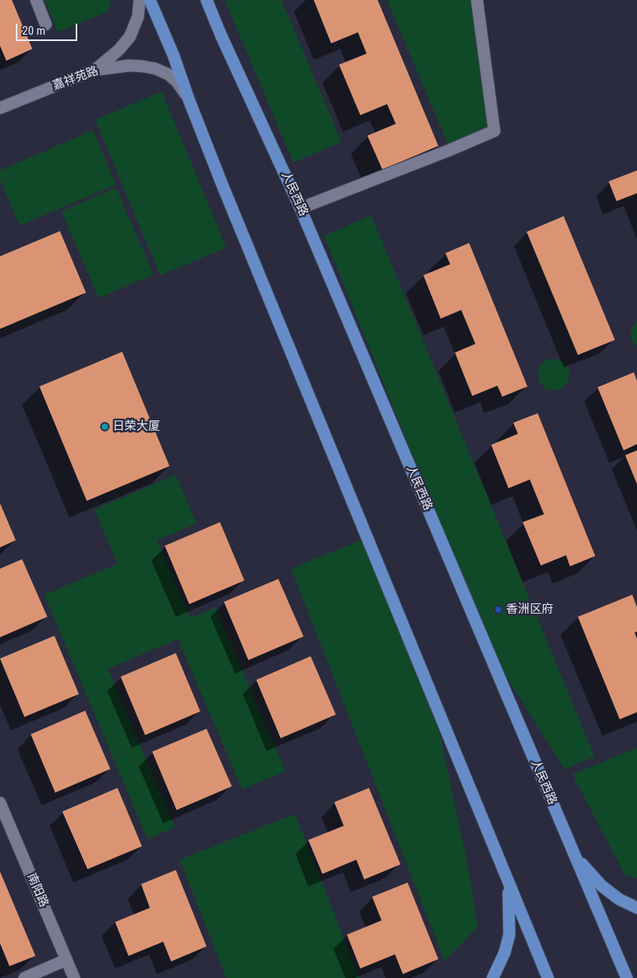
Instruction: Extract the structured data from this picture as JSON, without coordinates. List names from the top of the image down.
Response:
{
  "streets": {
    "main road": ["人民西路"],
    "street": ["嘉祥苑路", "南阳路"]
  },
  "places": ["日荣大厦", "香洲区府"],
  "scale_bar": "20 m"
}
